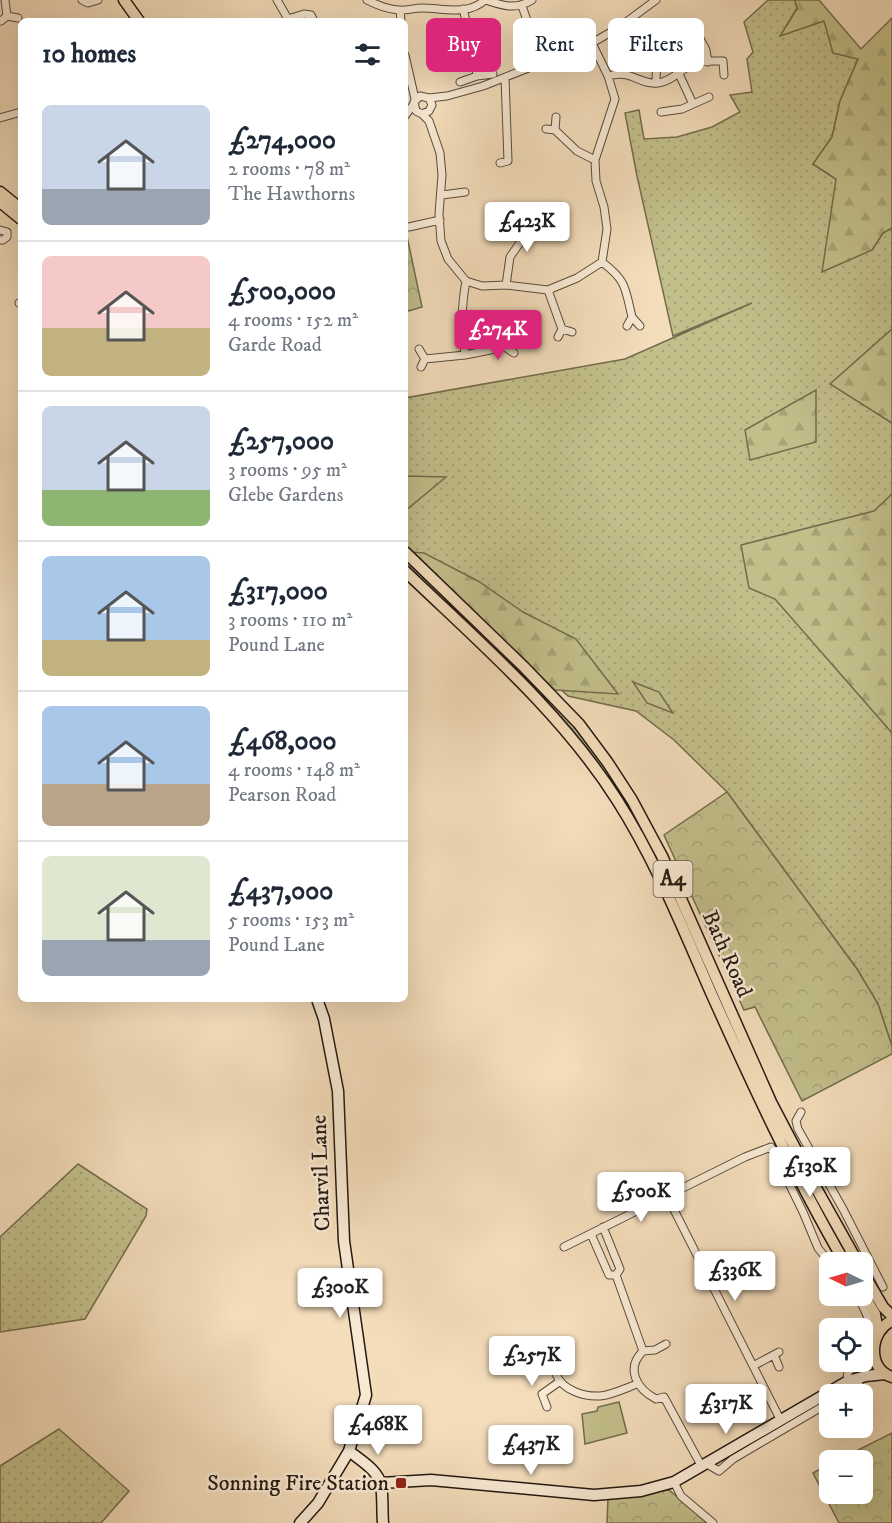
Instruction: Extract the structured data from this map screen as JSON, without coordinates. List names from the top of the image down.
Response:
{
  "streets": {
    "main road": ["A4", "Bath Road", "Charvil Lane"]
  },
  "places": {
    "transit": ["Sonning Fire Station"]
  },
  "north": "left",
  "page": {
    "chip": ["Buy", "Rent", "Filters"],
    "heading": "10 homes",
    "list": [
      {
        "name": "£274,000",
        "note": "2 rooms · 78 m² · The Hawthorns"
      },
      {
        "name": "£500,000",
        "note": "4 rooms · 152 m² · Garde Road"
      },
      {
        "name": "£257,000",
        "note": "3 rooms · 95 m² · Glebe Gardens"
      },
      {
        "name": "£317,000",
        "note": "3 rooms · 110 m² · Pound Lane"
      },
      {
        "name": "£468,000",
        "note": "4 rooms · 148 m² · Pearson Road"
      },
      {
        "name": "£437,000",
        "note": "5 rooms · 153 m² · Pound Lane"
      }
    ],
    "price": [
      "£423K",
      "£274K",
      "£130K",
      "£500K",
      "£336K",
      "£300K",
      "£257K",
      "£317K",
      "£468K",
      "£437K"
    ],
    "map_buttons": ["+", "−"]
  }
}
